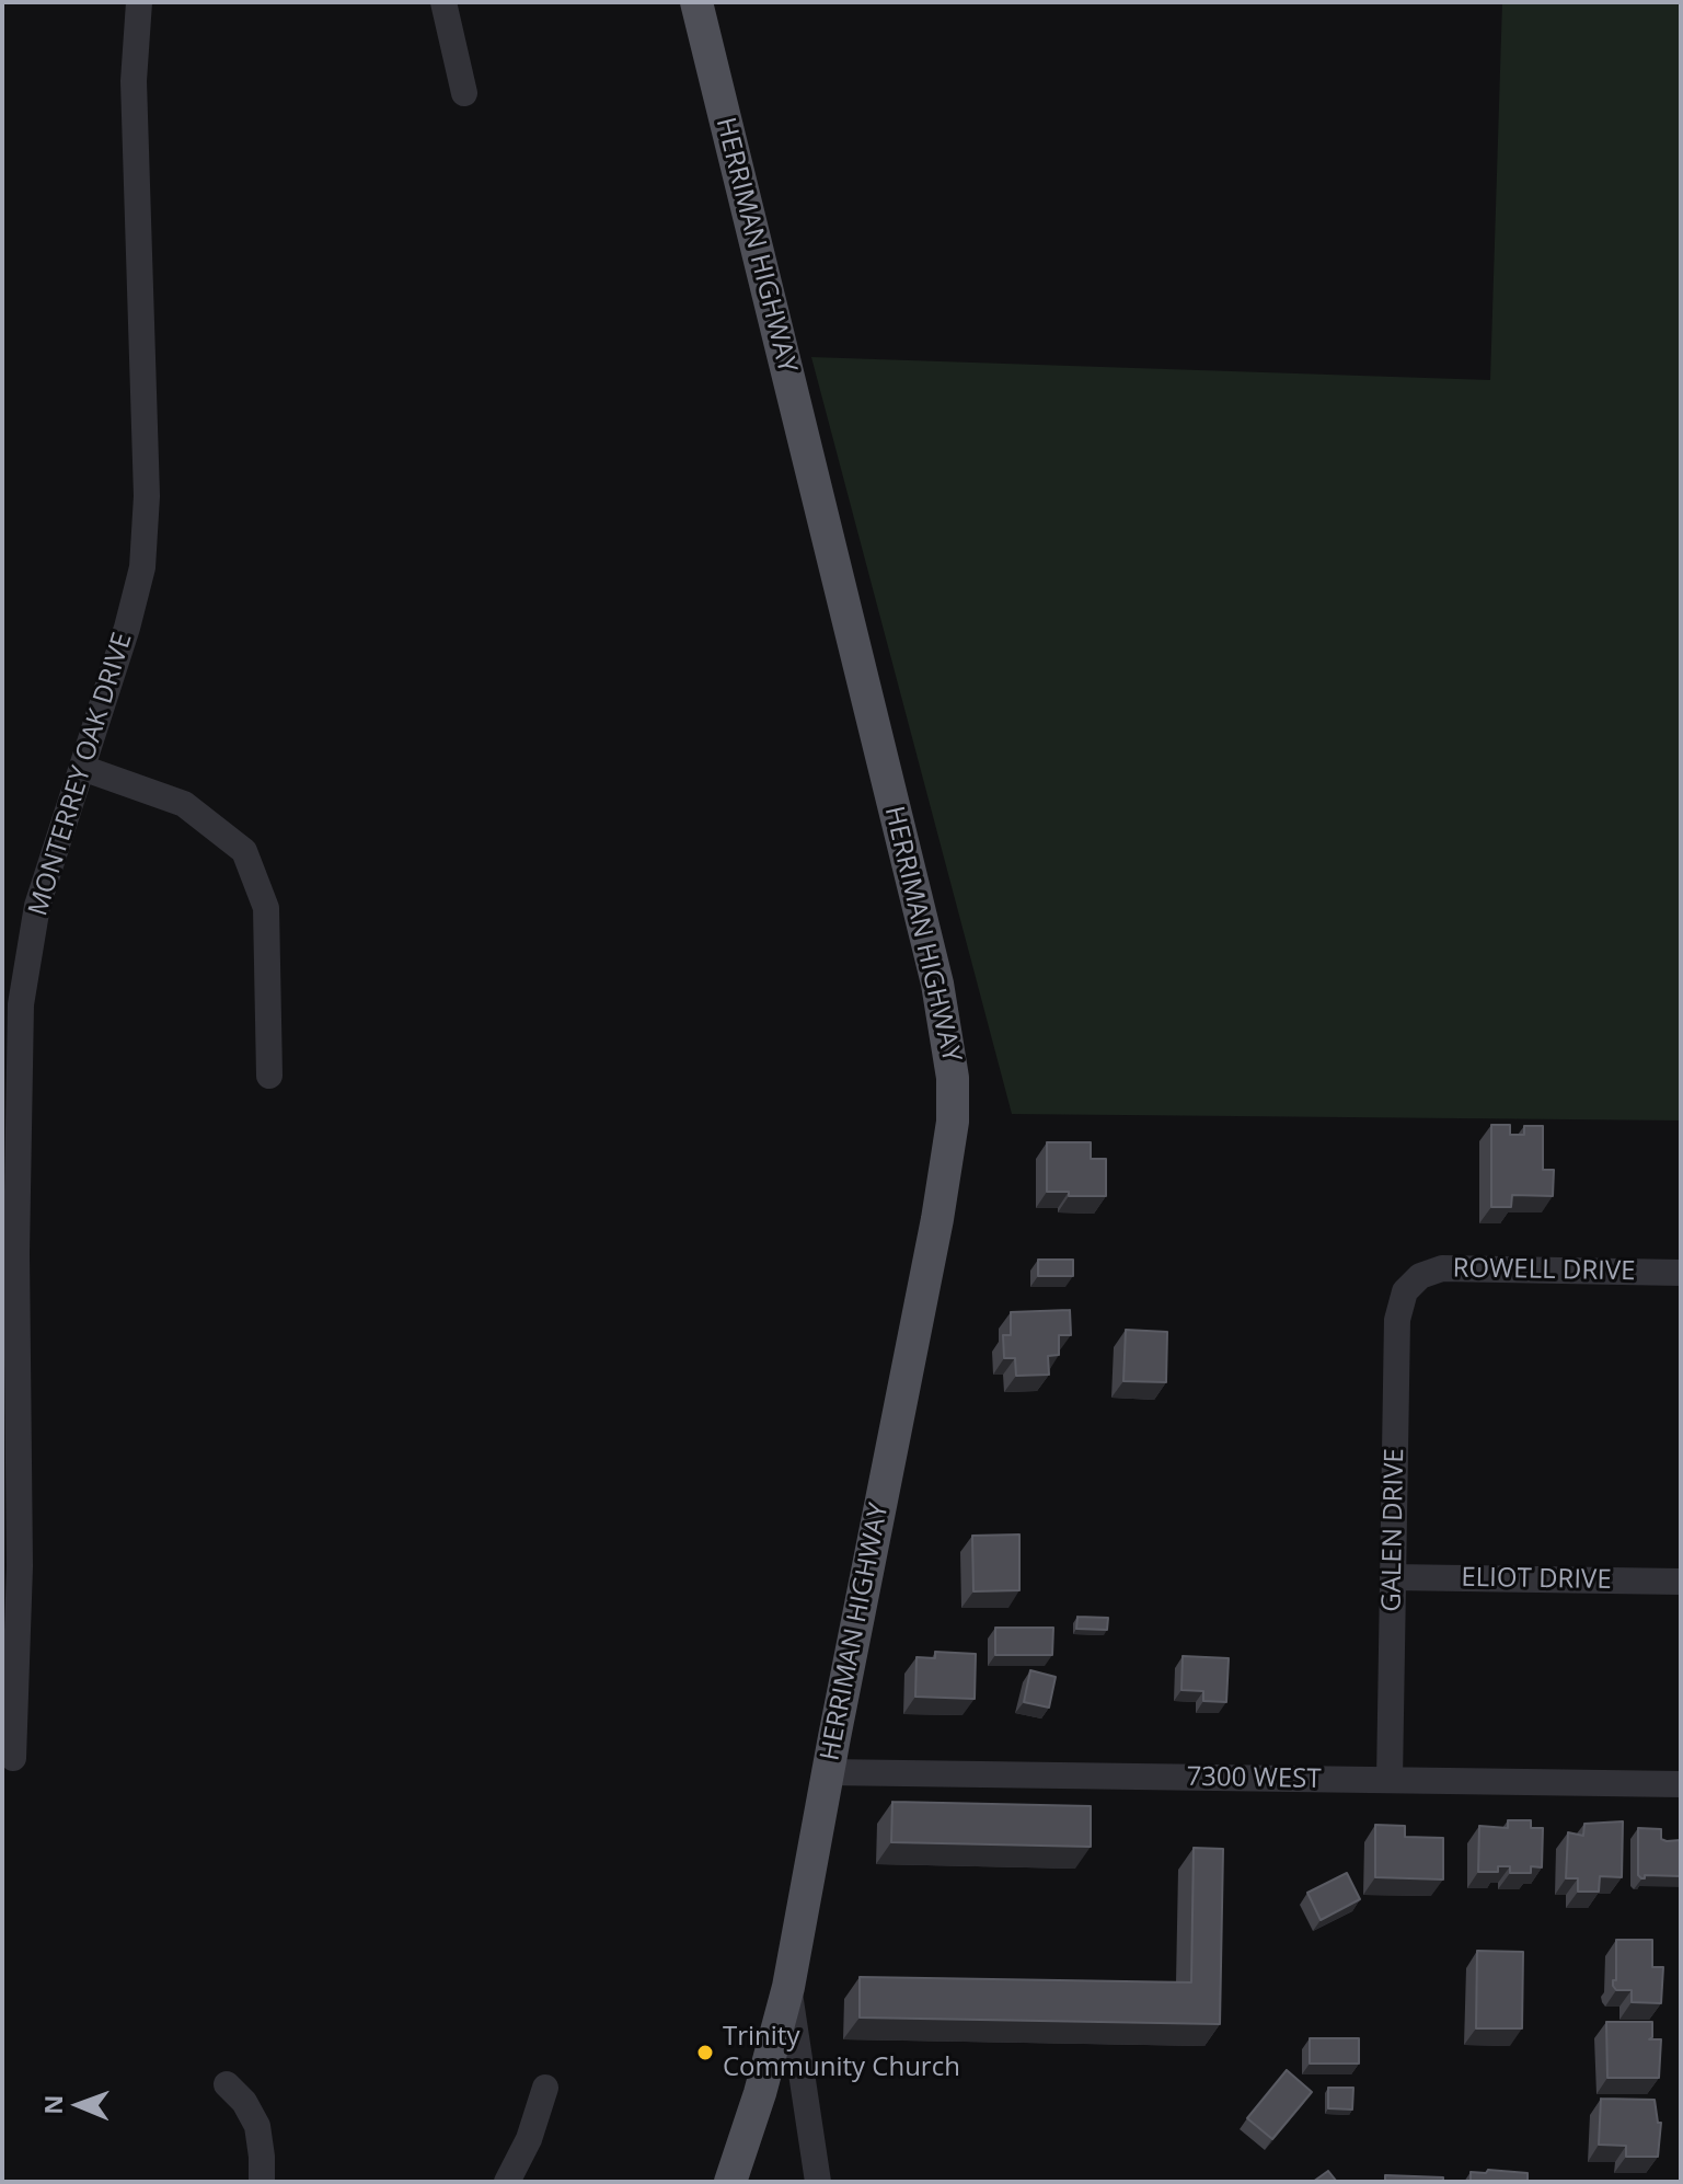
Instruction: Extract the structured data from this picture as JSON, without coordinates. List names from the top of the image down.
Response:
{
  "streets": {
    "main road": ["HERRIMAN HIGHWAY"],
    "street": [
      "MONTERREY OAK DRIVE",
      "ROWELL DRIVE",
      "GALEN DRIVE",
      "ELIOT DRIVE",
      "7300 WEST"
    ]
  },
  "crossings": [
    ["HERRIMAN HIGHWAY", "7300 WEST"],
    ["ROWELL DRIVE", "GALEN DRIVE"],
    ["GALEN DRIVE", "ELIOT DRIVE"],
    ["GALEN DRIVE", "7300 WEST"]
  ],
  "places": ["Trinity Community Church"],
  "north": "left"
}
